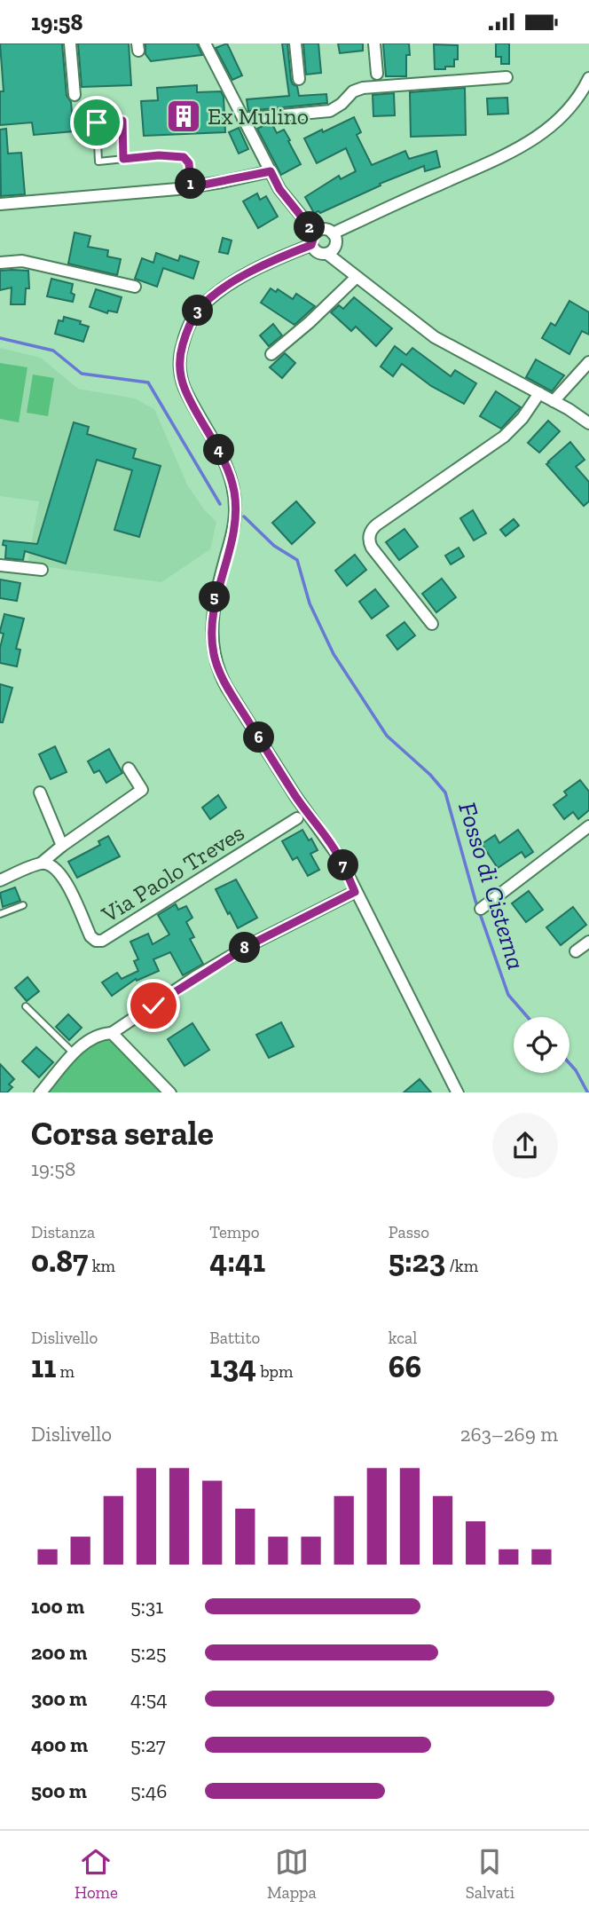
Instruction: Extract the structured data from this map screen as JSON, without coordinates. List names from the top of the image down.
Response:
{
  "streets": {
    "street": ["Via Paolo Treves"]
  },
  "water": ["Fosso di Cisterna"],
  "places": {
    "building": ["Ex Mulino"]
  },
  "page": {
    "status": "19:58",
    "pins": [
      "1",
      "2",
      "3",
      "4",
      "5",
      "6",
      "7",
      "8"
    ],
    "heading": ["Corsa serale", "19:58"],
    "stats": [
      ["Distanza", "0.87 km"],
      ["Tempo", "4:41"],
      ["Passo", "5:23 /km"],
      ["Dislivello", "11 m"],
      ["Battito", "134 bpm"],
      ["kcal", "66"]
    ],
    "chart": ["Dislivello", "263–269 m"],
    "list": [
      {
        "name": "100 m",
        "note": "5:31"
      },
      {
        "name": "200 m",
        "note": "5:25"
      },
      {
        "name": "300 m",
        "note": "4:54"
      },
      {
        "name": "400 m",
        "note": "5:27"
      },
      {
        "name": "500 m",
        "note": "5:46"
      }
    ],
    "tabs": ["Home", "Mappa", "Salvati"]
  }
}
